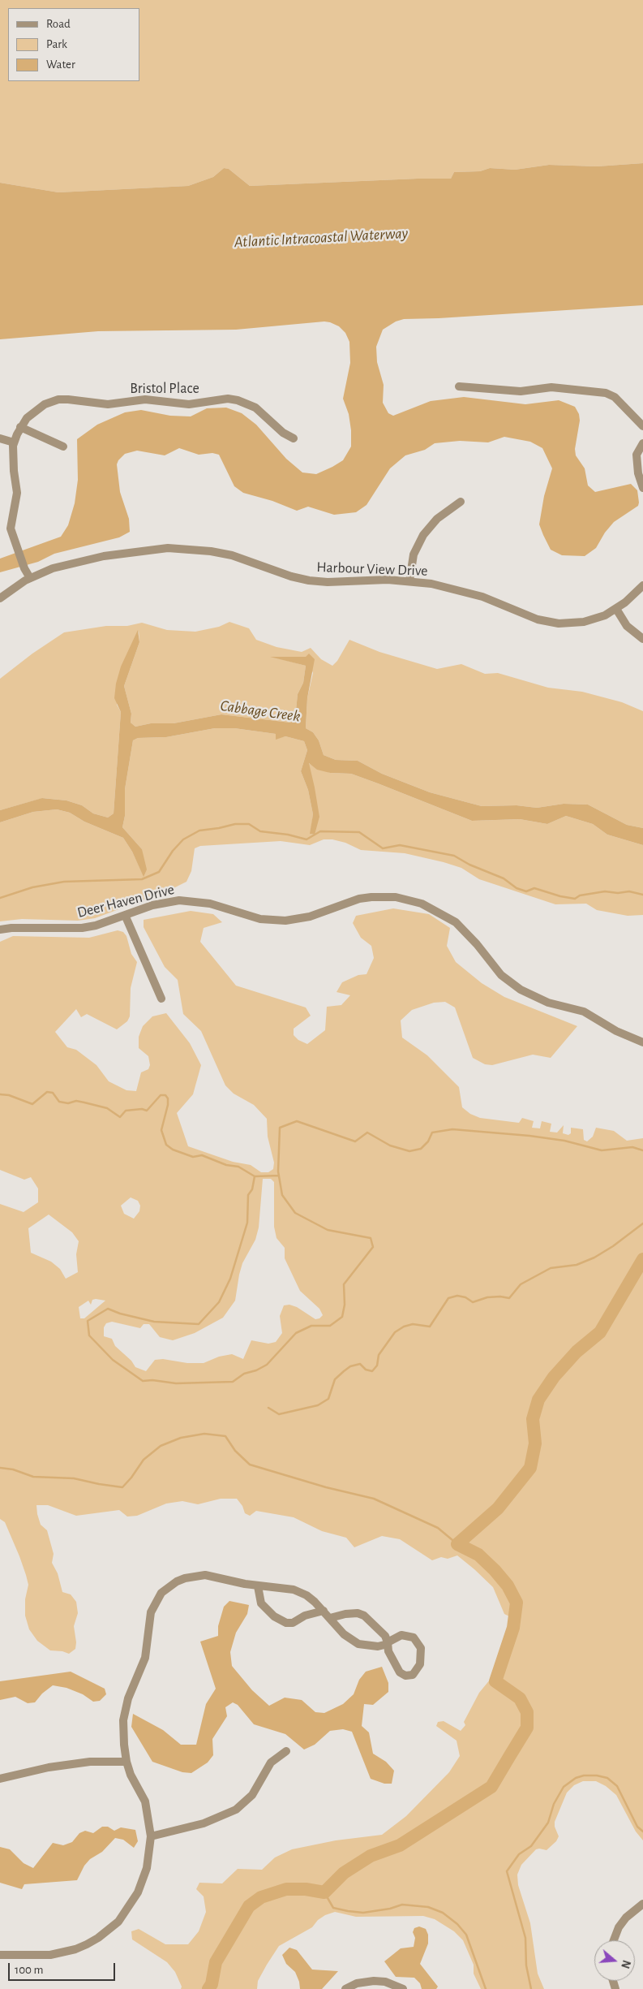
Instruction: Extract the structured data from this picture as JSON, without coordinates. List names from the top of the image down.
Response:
{
  "streets": {
    "street": ["Bristol Place", "Harbour View Drive", "Deer Haven Drive"]
  },
  "crossings": [
    ["Bristol Place", "Harbour View Drive"]
  ],
  "water": ["Atlantic Intracoastal Waterway", "Cabbage Creek"],
  "legend": ["Road", "Park", "Water"],
  "scale_bar": "100 m",
  "north": "right"
}
